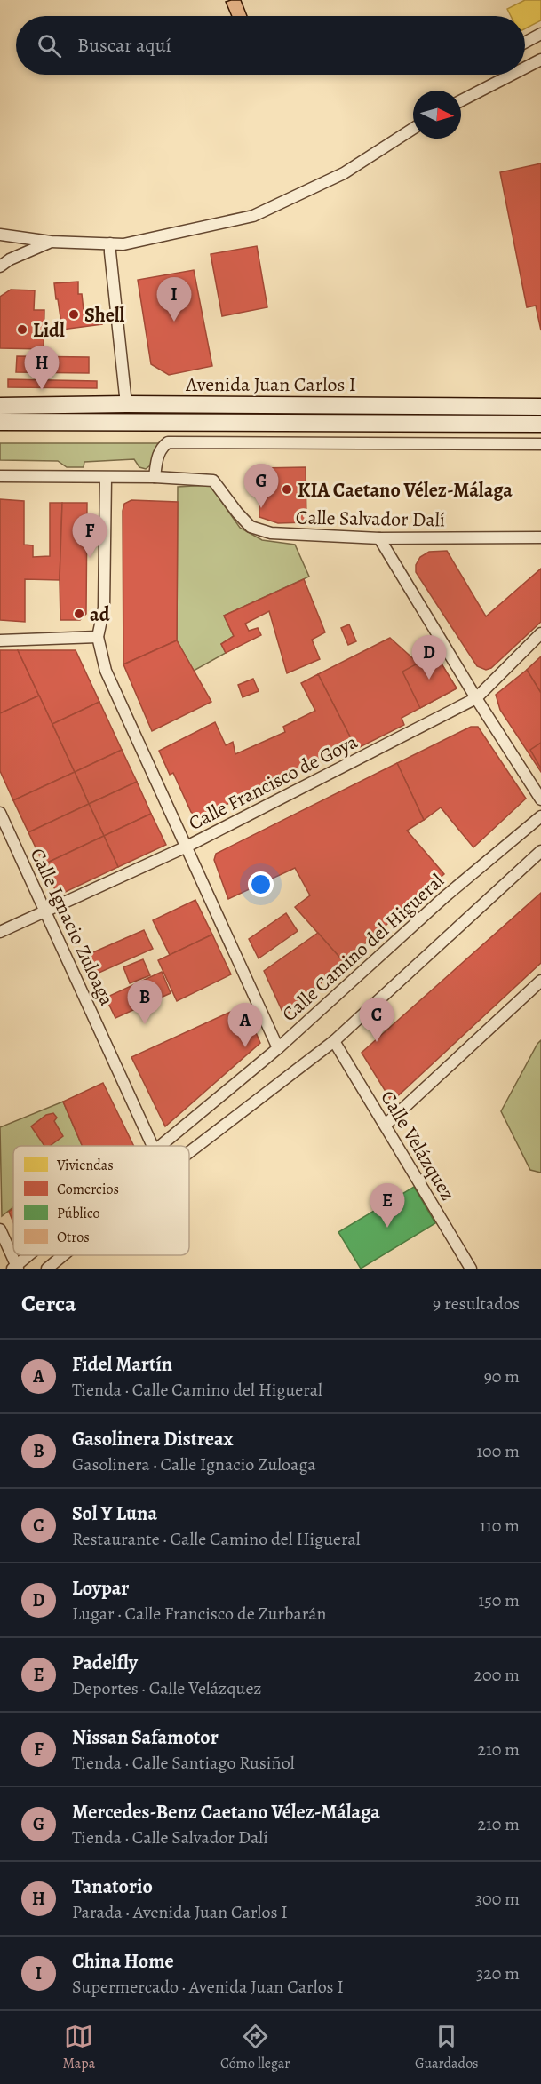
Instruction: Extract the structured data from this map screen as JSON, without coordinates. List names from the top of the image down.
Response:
{
  "streets": {
    "street": [
      "Avenida Juan Carlos I",
      "Calle Salvador Dalí",
      "Calle Francisco de Goya",
      "Calle Ignacio Zuloaga",
      "Calle Camino del Higueral",
      "Calle Velázquez"
    ]
  },
  "crossings": [
    ["Calle Francisco de Goya", "Calle Ignacio Zuloaga"]
  ],
  "places": [
    "Shell",
    "Lidl",
    "KIA Caetano Vélez-Málaga",
    "ad"
  ],
  "legend": [
    "Viviendas",
    "Comercios",
    "Público",
    "Otros"
  ],
  "north": "right",
  "page": {
    "search": "Buscar aquí",
    "pins": [
      "I",
      "H",
      "G",
      "F",
      "D",
      "B",
      "C",
      "A",
      "E"
    ],
    "heading": ["Cerca", "9 resultados"],
    "list": [
      {
        "mark": "A",
        "name": "Fidel Martín",
        "note": "Tienda · Calle Camino del Higueral",
        "value": "90 m"
      },
      {
        "mark": "B",
        "name": "Gasolinera Distreax",
        "note": "Gasolinera · Calle Ignacio Zuloaga",
        "value": "100 m"
      },
      {
        "mark": "C",
        "name": "Sol Y Luna",
        "note": "Restaurante · Calle Camino del Higueral",
        "value": "110 m"
      },
      {
        "mark": "D",
        "name": "Loypar",
        "note": "Lugar · Calle Francisco de Zurbarán",
        "value": "150 m"
      },
      {
        "mark": "E",
        "name": "Padelfly",
        "note": "Deportes · Calle Velázquez",
        "value": "200 m"
      },
      {
        "mark": "F",
        "name": "Nissan Safamotor",
        "note": "Tienda · Calle Santiago Rusiñol",
        "value": "210 m"
      },
      {
        "mark": "G",
        "name": "Mercedes-Benz Caetano Vélez-Málaga",
        "note": "Tienda · Calle Salvador Dalí",
        "value": "210 m"
      },
      {
        "mark": "H",
        "name": "Tanatorio",
        "note": "Parada · Avenida Juan Carlos I",
        "value": "300 m"
      },
      {
        "mark": "I",
        "name": "China Home",
        "note": "Supermercado · Avenida Juan Carlos I",
        "value": "320 m"
      }
    ],
    "nav": ["Mapa", "Cómo llegar", "Guardados"]
  }
}
